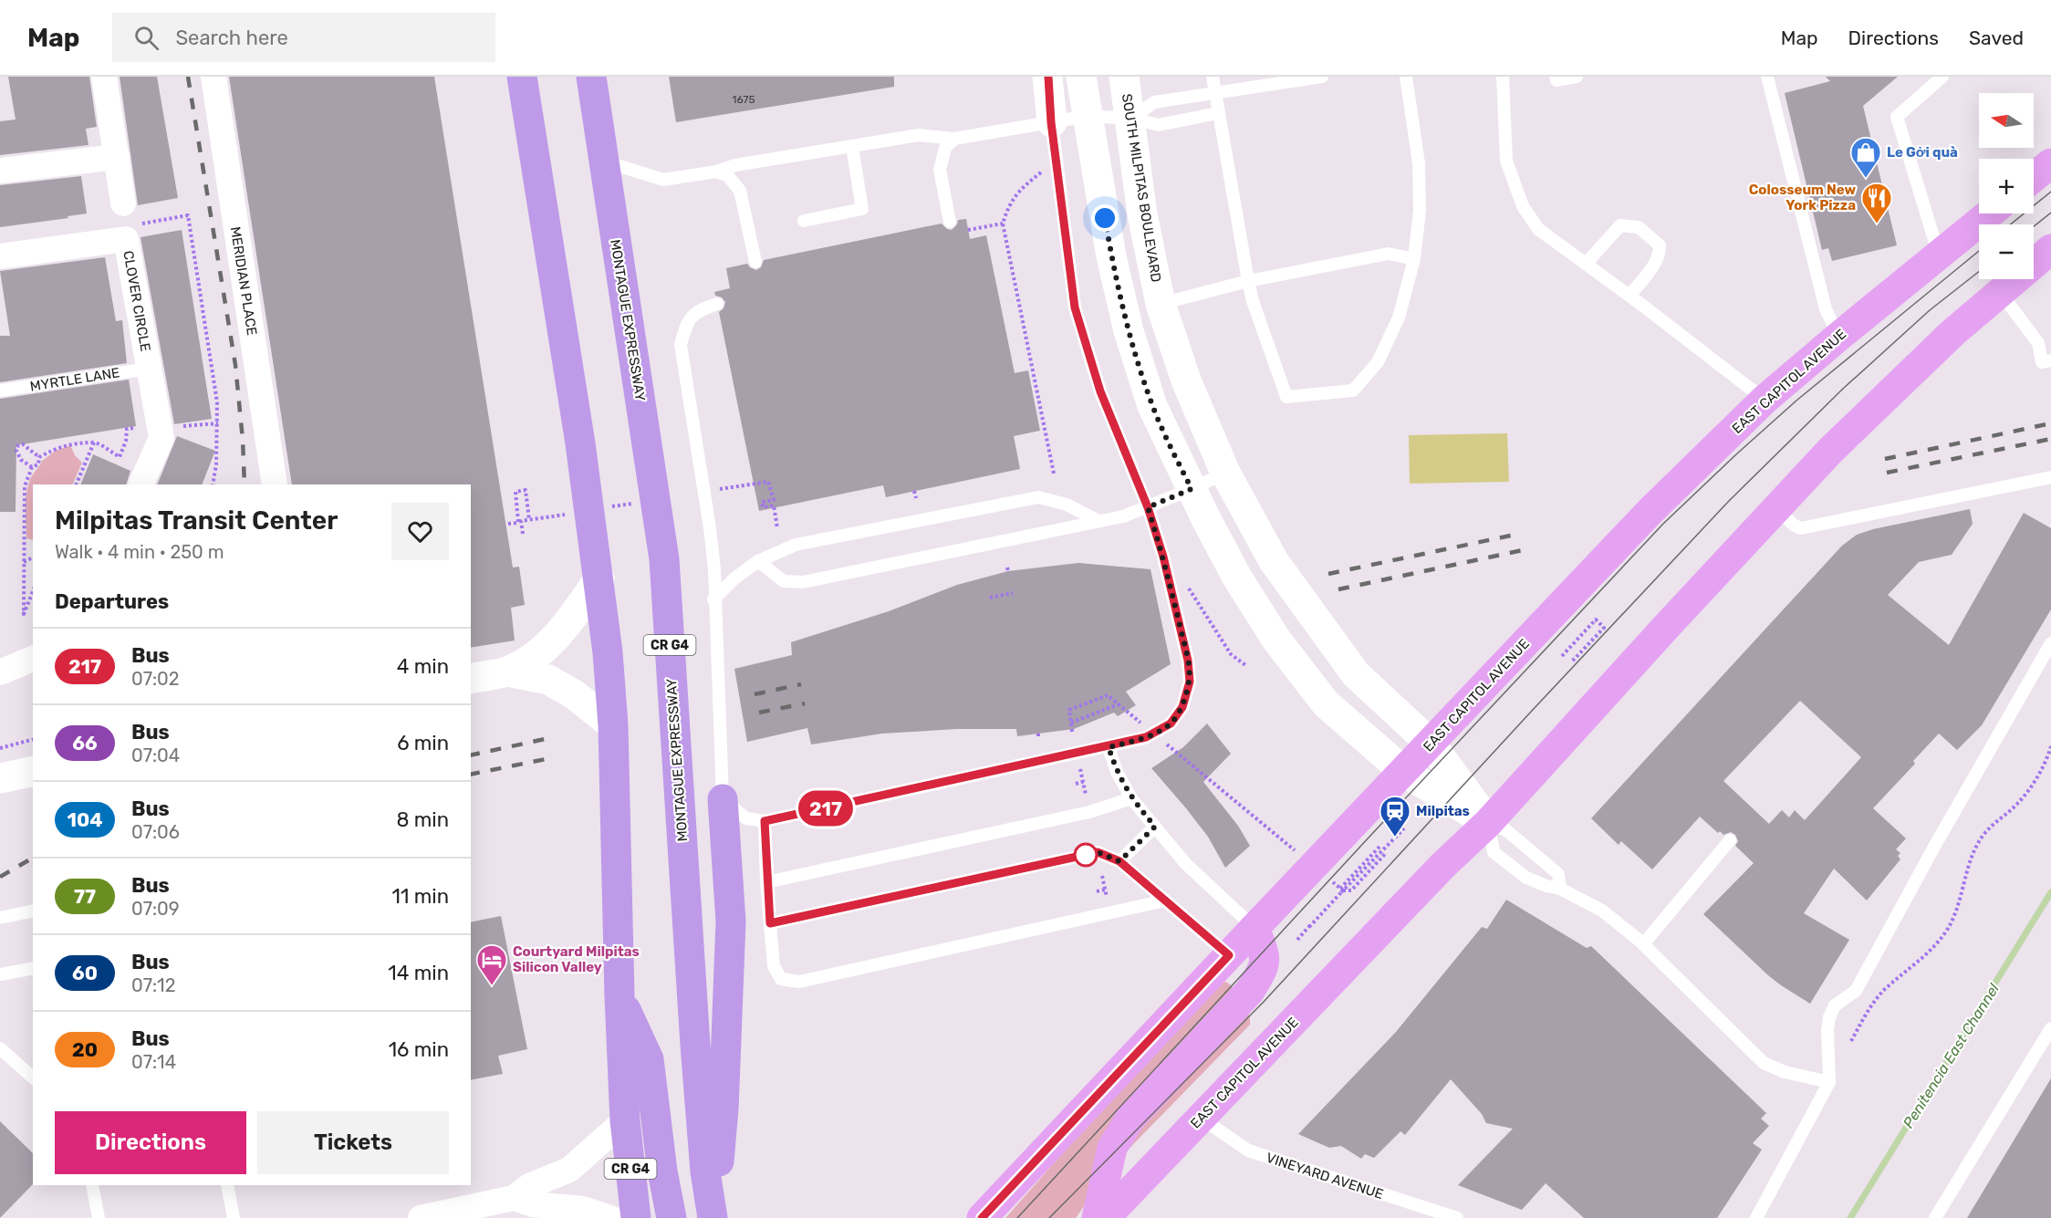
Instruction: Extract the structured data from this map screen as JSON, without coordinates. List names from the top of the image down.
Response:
{
  "streets": {
    "highway": ["MONTAGUE EXPRESSWAY", "CR G4"],
    "main road": ["EAST CAPITOL AVENUE"],
    "street": ["SOUTH MILPITAS BOULEVARD", "MERIDIAN PLACE", "CLOVER CIRCLE"],
    "lane": ["MYRTLE LANE", "VINEYARD AVENUE"]
  },
  "crossings": [
    ["SOUTH MILPITAS BOULEVARD", "EAST CAPITOL AVENUE"],
    ["CLOVER CIRCLE", "MYRTLE LANE"],
    ["EAST CAPITOL AVENUE", "VINEYARD AVENUE"]
  ],
  "water": ["Penitencia East Channel"],
  "places": {
    "shop": ["Le Gởi quà"],
    "restaurant": ["Colosseum New York Pizza"],
    "station": ["Milpitas"],
    "hotel": ["Courtyard Milpitas Silicon Valley"]
  },
  "lines": ["bus line 217"],
  "house_numbers": ["1675"],
  "north": "left",
  "page": {
    "header": "Map",
    "search": "Search here",
    "nav": ["Map", "Directions", "Saved"],
    "on_map": "217",
    "map_buttons": ["+", "−"],
    "heading": [
      ["Milpitas Transit Center", "Walk · 4 min · 250 m"],
      "Departures"
    ],
    "list": [
      {
        "mark": "217",
        "name": "Bus",
        "note": "07:02",
        "value": "4 min"
      },
      {
        "mark": "66",
        "name": "Bus",
        "note": "07:04",
        "value": "6 min"
      },
      {
        "mark": "104",
        "name": "Bus",
        "note": "07:06",
        "value": "8 min"
      },
      {
        "mark": "77",
        "name": "Bus",
        "note": "07:09",
        "value": "11 min"
      },
      {
        "mark": "60",
        "name": "Bus",
        "note": "07:12",
        "value": "14 min"
      },
      {
        "mark": "20",
        "name": "Bus",
        "note": "07:14",
        "value": "16 min"
      }
    ],
    "buttons": ["Directions", "Tickets"]
  }
}
